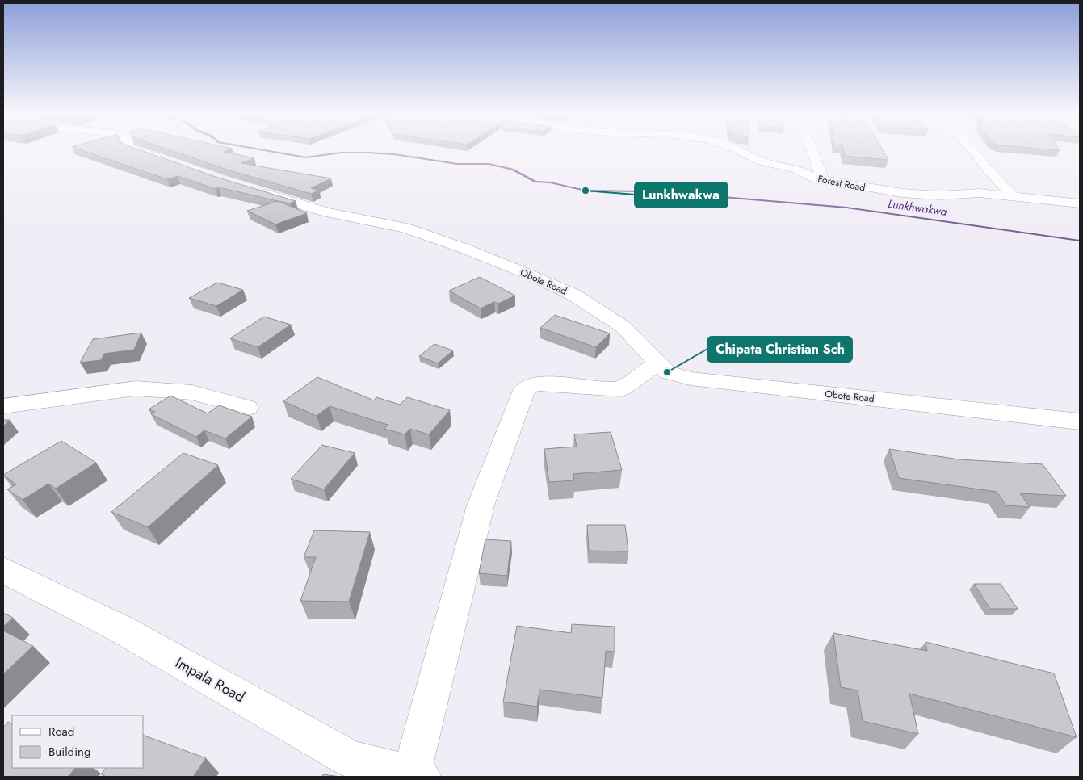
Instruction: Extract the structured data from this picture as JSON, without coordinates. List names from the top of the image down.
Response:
{
  "streets": {
    "street": ["Forest Road", "Obote Road", "Impala Road"]
  },
  "water": ["Lunkhwakwa"],
  "places": ["Lunkhwakwa", "Chipata Christian Sch"],
  "legend": ["Road", "Building"]
}
